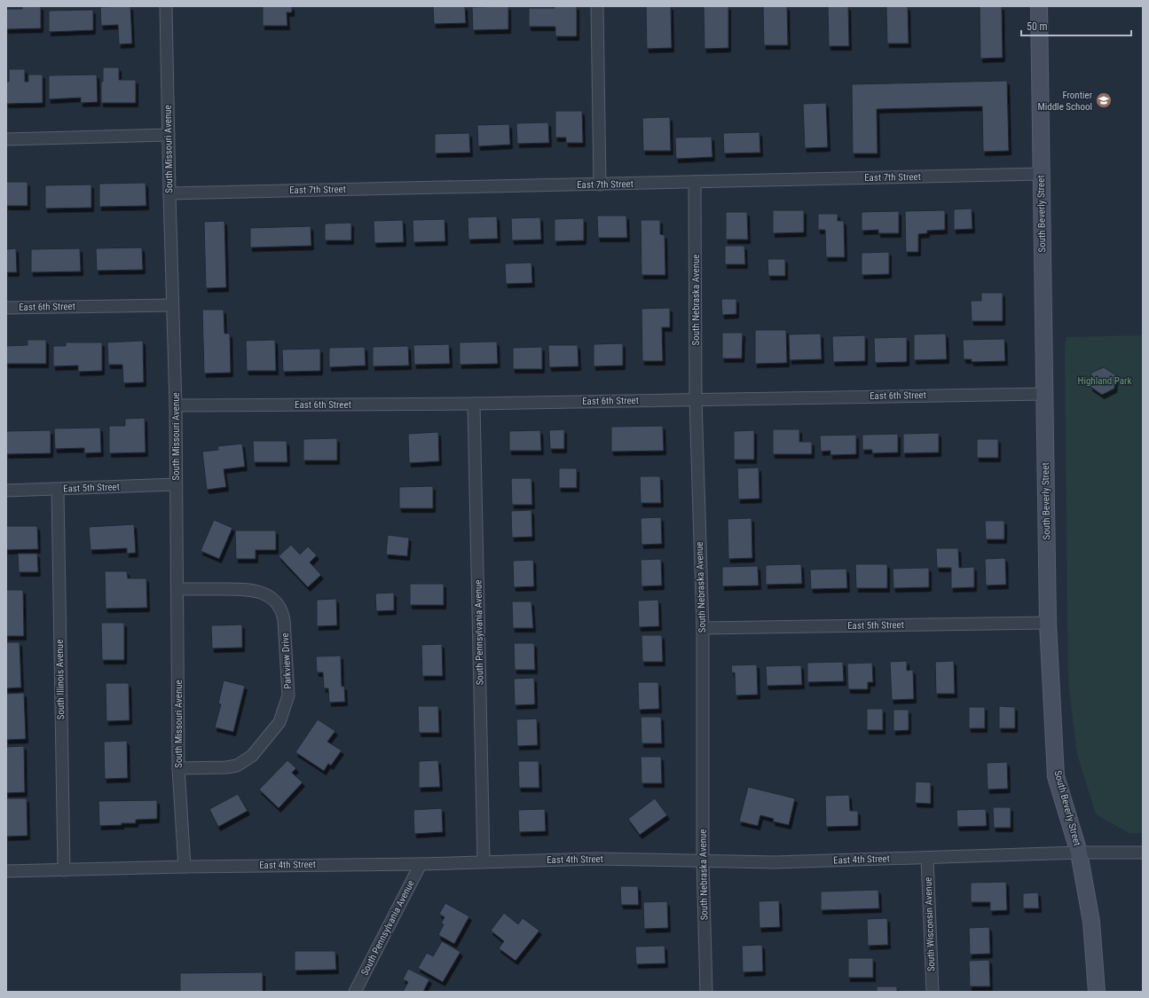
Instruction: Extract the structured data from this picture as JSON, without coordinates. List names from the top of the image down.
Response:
{
  "streets": {
    "main road": ["South Beverly Street"],
    "street": [
      "South Missouri Avenue",
      "East 7th Street",
      "South Nebraska Avenue",
      "East 6th Street",
      "East 5th Street",
      "South Pennsylvania Avenue",
      "Parkview Drive",
      "South Illinois Avenue",
      "East 4th Street",
      "South Wisconsin Avenue"
    ]
  },
  "crossings": [
    ["South Missouri Avenue", "East 7th Street"],
    ["South Missouri Avenue", "East 6th Street"],
    ["South Missouri Avenue", "East 5th Street"],
    ["South Missouri Avenue", "Parkview Drive"],
    ["South Missouri Avenue", "East 4th Street"],
    ["East 7th Street", "South Beverly Street"],
    ["East 7th Street", "South Nebraska Avenue"],
    ["South Beverly Street", "East 6th Street"],
    ["South Beverly Street", "East 5th Street"],
    ["South Beverly Street", "East 4th Street"],
    ["South Nebraska Avenue", "East 6th Street"],
    ["South Nebraska Avenue", "East 5th Street"],
    ["South Nebraska Avenue", "East 4th Street"],
    ["East 6th Street", "South Pennsylvania Avenue"],
    ["East 5th Street", "South Illinois Avenue"],
    ["South Pennsylvania Avenue", "East 4th Street"],
    ["South Illinois Avenue", "East 4th Street"],
    ["East 4th Street", "South Wisconsin Avenue"]
  ],
  "parks": ["Highland Park"],
  "places": {
    "school or university": ["Frontier Middle School"]
  },
  "scale_bar": "50 m"
}
